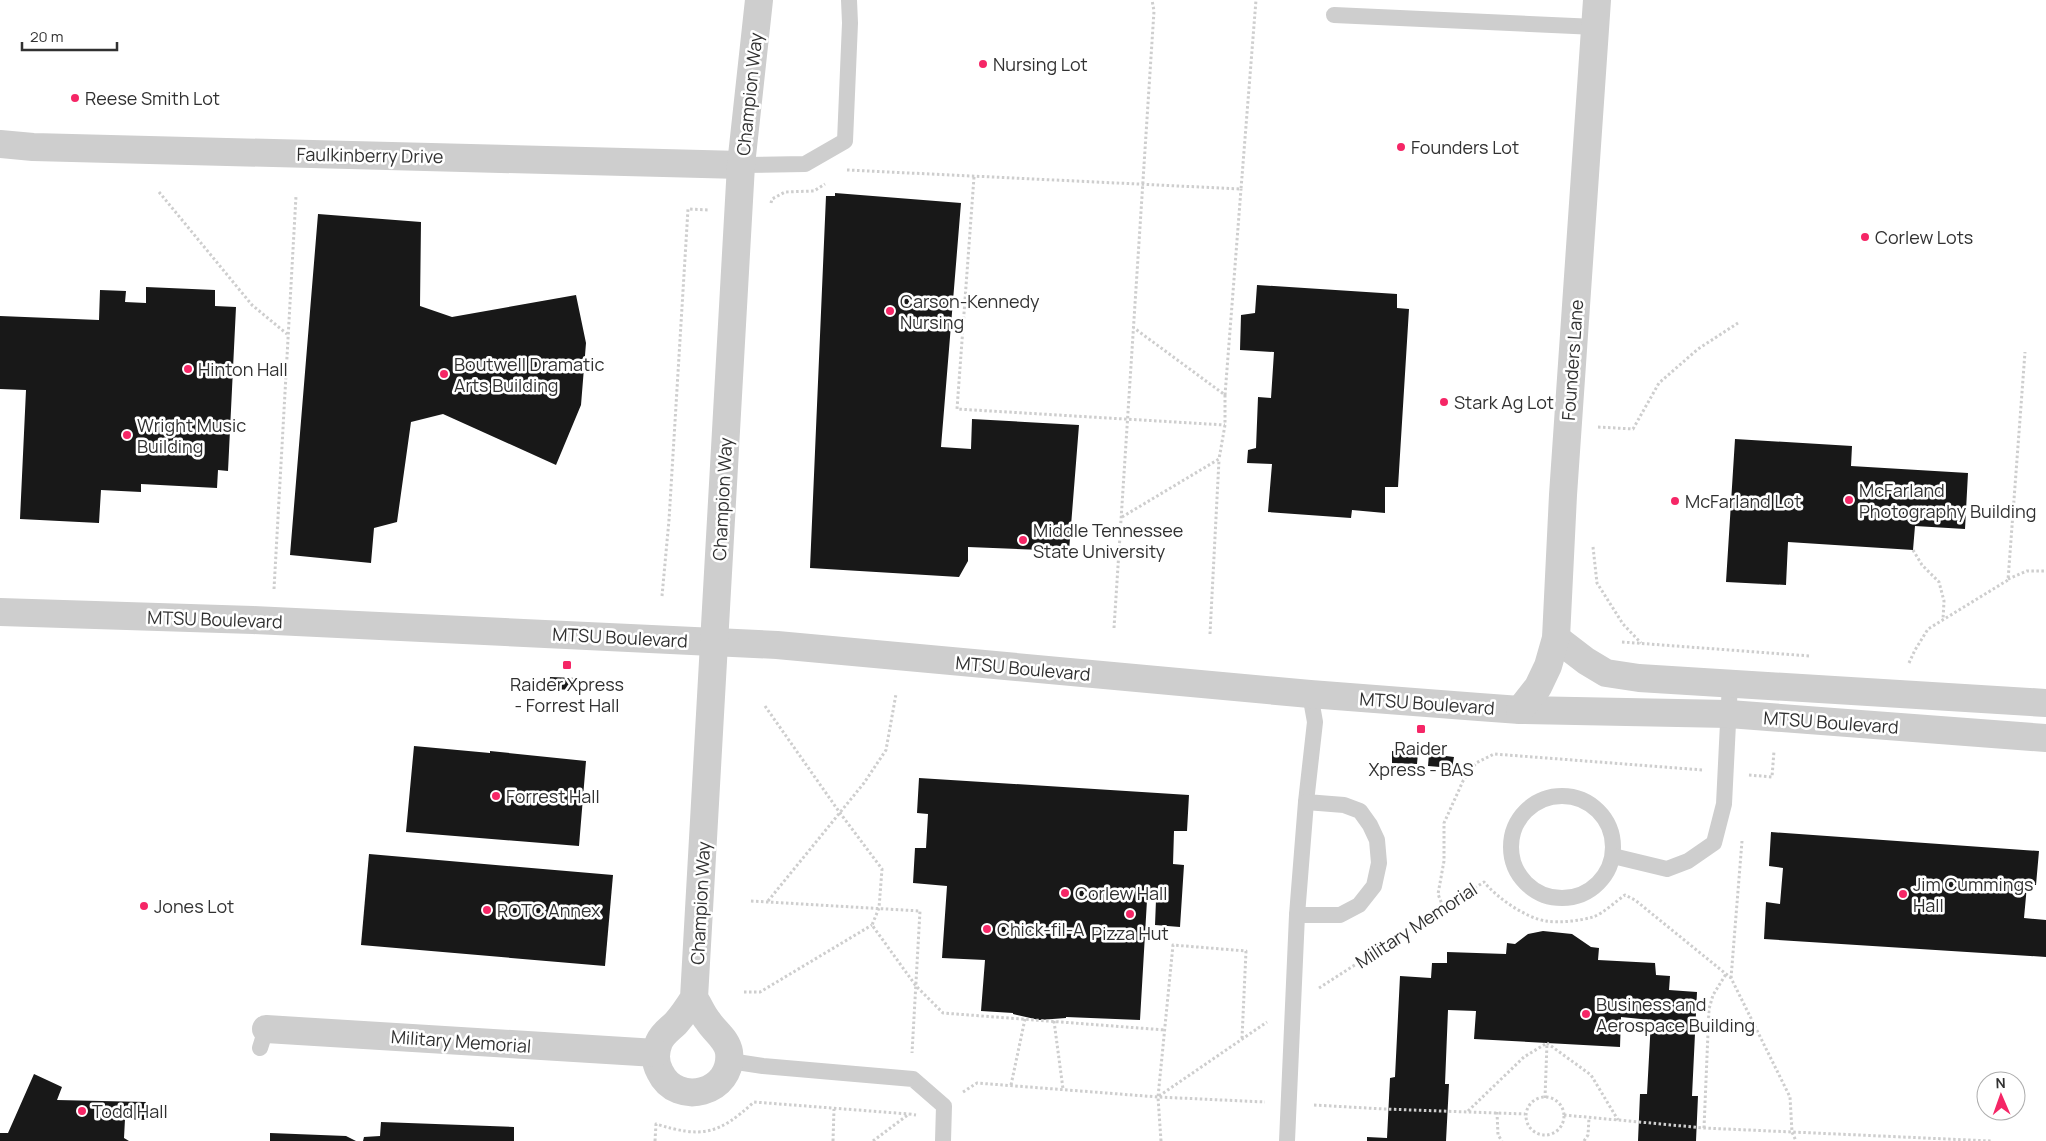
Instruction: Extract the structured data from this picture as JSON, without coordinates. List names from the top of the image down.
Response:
{
  "streets": {
    "street": [
      "Champion Way",
      "Faulkinberry Drive",
      "Founders Lane",
      "MTSU Boulevard",
      "Military Memorial"
    ]
  },
  "crossings": [
    ["Champion Way", "Faulkinberry Drive"],
    ["Champion Way", "MTSU Boulevard"],
    ["Founders Lane", "MTSU Boulevard"]
  ],
  "places": {
    "other": [
      "Nursing Lot",
      "Reese Smith Lot",
      "Founders Lot",
      "Corlew Lots",
      "Carson-Kennedy Nursing",
      "Hinton Hall",
      "Boutwell Dramatic Arts Building",
      "Stark Ag Lot",
      "Wright Music Building",
      "McFarland Photography Building",
      "McFarland Lot",
      "Middle Tennessee State University",
      "Forrest Hall",
      "Corlew Hall",
      "Jim Cummings Hall",
      "Jones Lot",
      "ROTC Annex",
      "Pizza Hut",
      "Chick-fil-A",
      "Business and Aerospace Building",
      "Todd Hall"
    ],
    "transit": ["Raider Xpress - Forrest Hall", "Raider Xpress - BAS"]
  },
  "scale_bar": "20 m",
  "north": "top"
}
